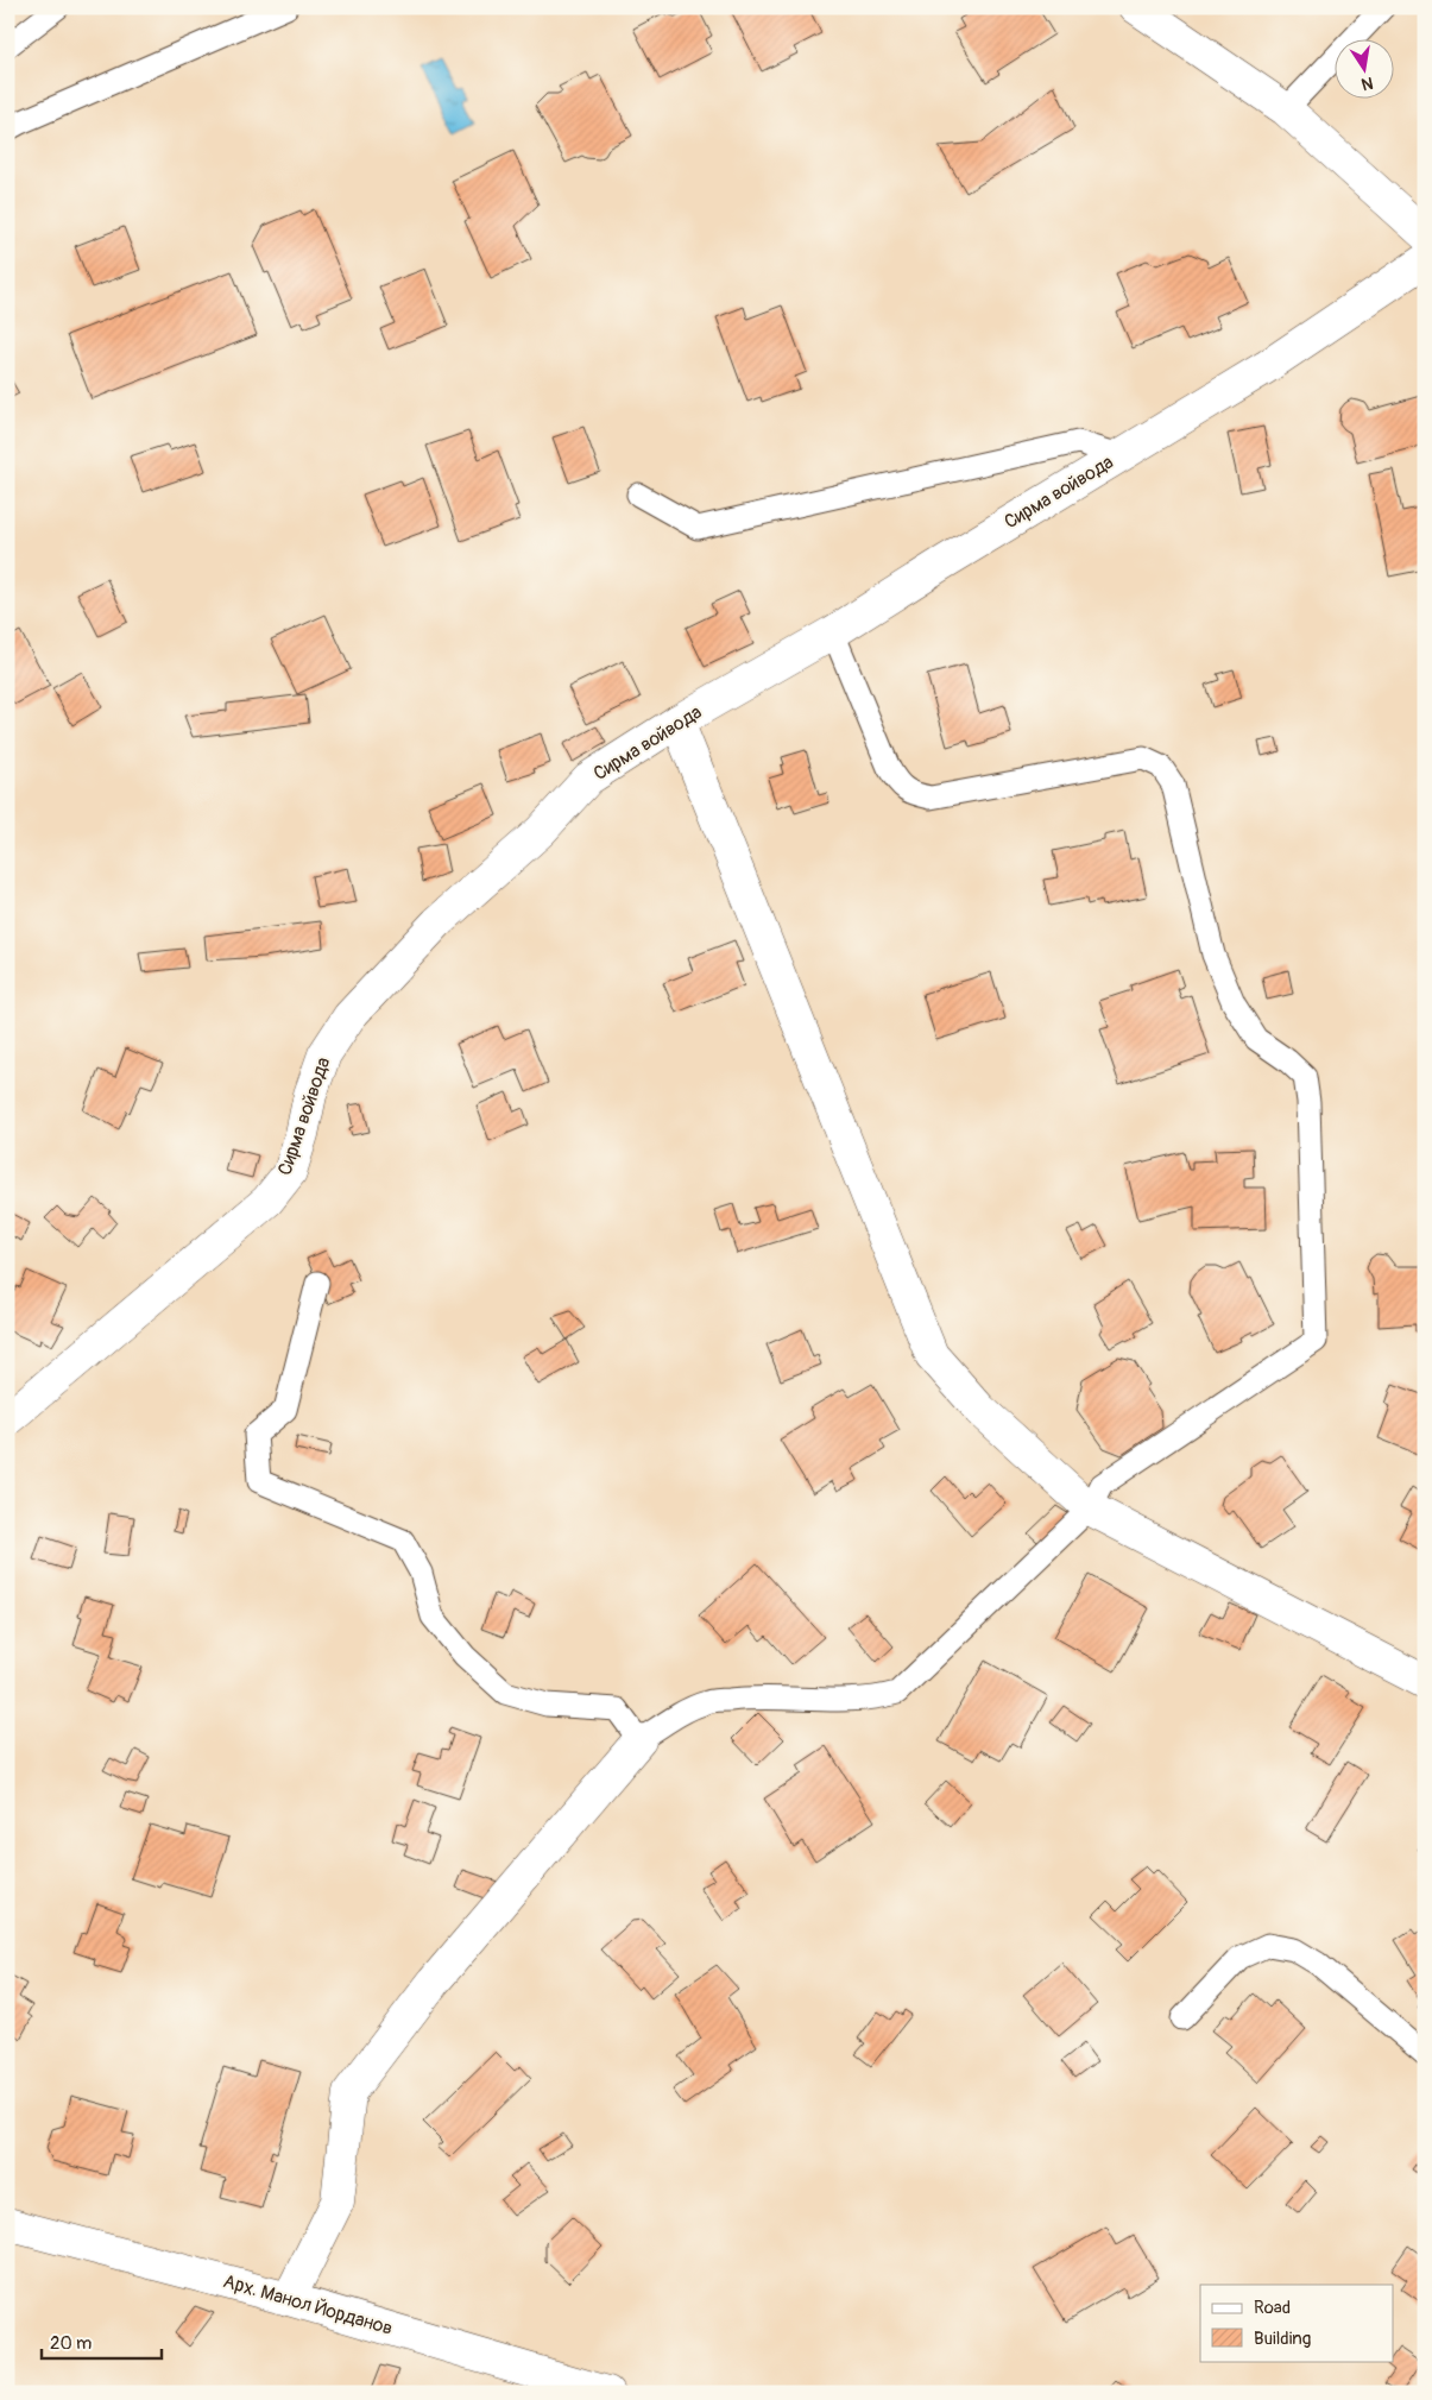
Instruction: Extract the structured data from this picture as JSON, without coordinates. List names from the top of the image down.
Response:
{
  "streets": {
    "street": ["Сирма войвода", "Арх. Манол Йорданов"]
  },
  "legend": ["Road", "Building"],
  "scale_bar": "20 m",
  "north": "bottom"
}
